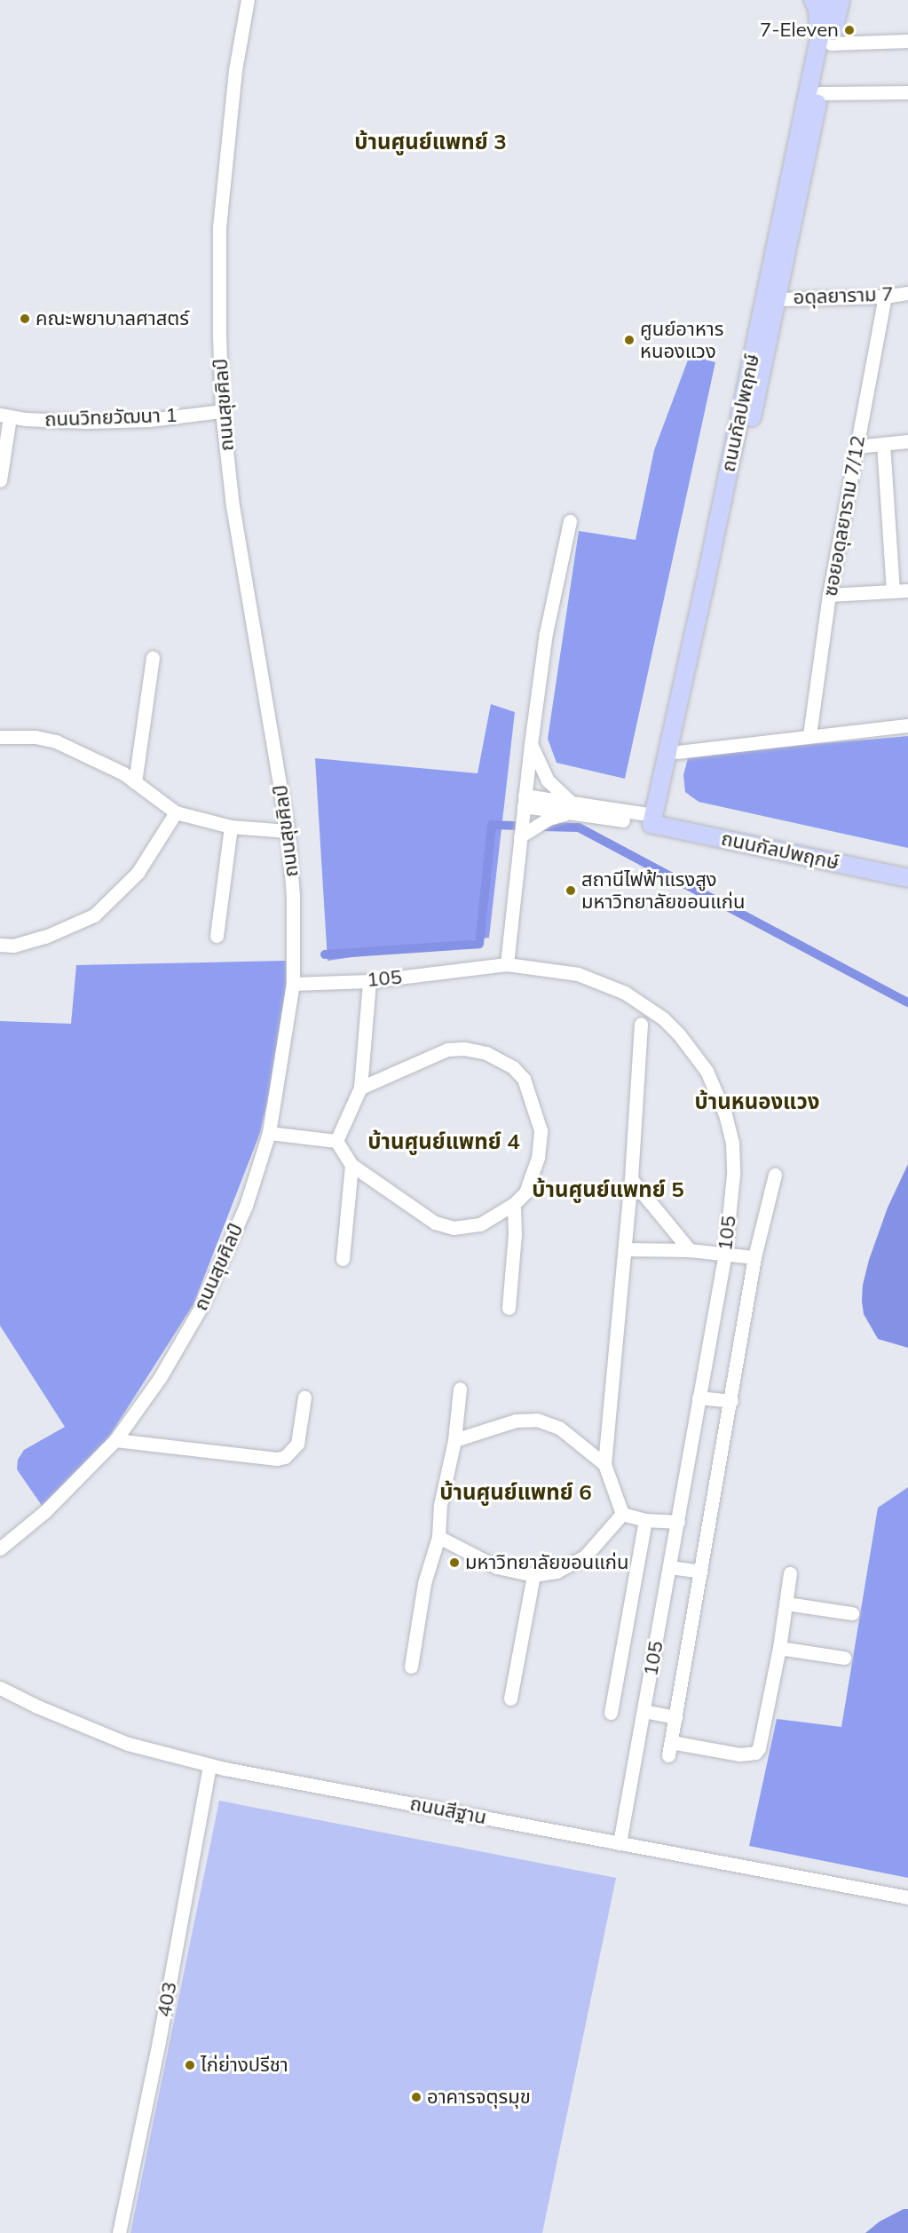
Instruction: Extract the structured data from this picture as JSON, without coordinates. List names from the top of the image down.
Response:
{
  "streets": {
    "main road": ["ถนนกัลปพฤกษ์"],
    "street": [
      "อดุลยาราม 7",
      "ถนนสุขศิลป์",
      "ถนนวิทยวัฒนา 1",
      "ซอยอดุลยาราม 7/12",
      "105",
      "ถนนสีฐาน",
      "403"
    ]
  },
  "crossings": [
    ["อดุลยาราม 7", "ถนนกัลปพฤกษ์"],
    ["อดุลยาราม 7", "ซอยอดุลยาราม 7/12"],
    ["ถนนสุขศิลป์", "ถนนวิทยวัฒนา 1"],
    ["ถนนสุขศิลป์", "105"],
    ["105", "ถนนสีฐาน"],
    ["ถนนสีฐาน", "403"]
  ],
  "districts": [
    "บ้านศูนย์แพทย์ 3",
    "บ้านหนองแวง",
    "บ้านศูนย์แพทย์ 4",
    "บ้านศูนย์แพทย์ 5",
    "บ้านศูนย์แพทย์ 6"
  ],
  "places": [
    "7-Eleven",
    "คณะพยาบาลศาสตร์",
    "ศูนย์อาหาร หนองแวง",
    "สถานีไฟฟ้าแรงสูง มหาวิทยาลัยขอนแก่น",
    "มหาวิทยาลัยขอนแก่น",
    "ไก่ย่างปรีชา",
    "อาคารจตุรมุข"
  ]
}
